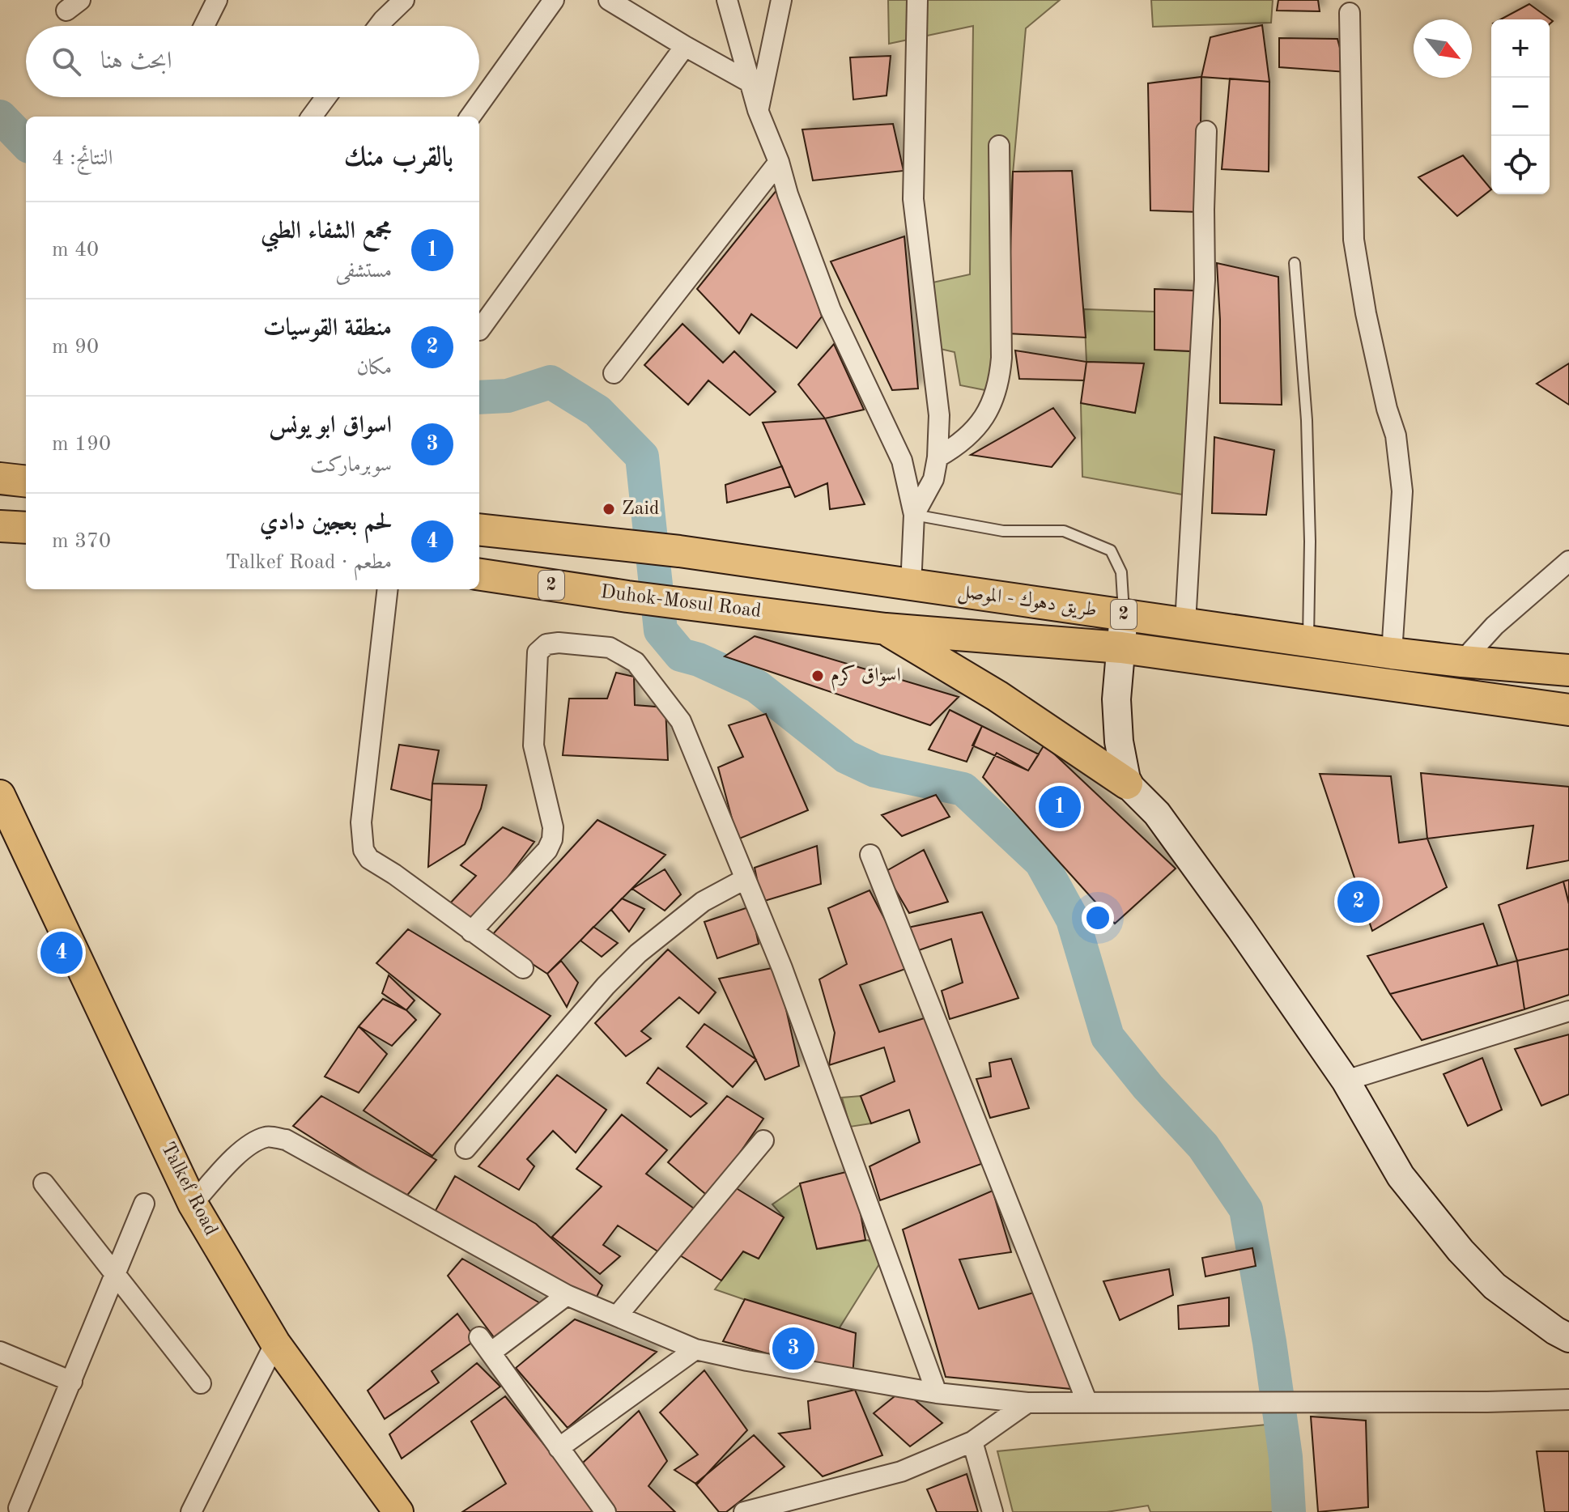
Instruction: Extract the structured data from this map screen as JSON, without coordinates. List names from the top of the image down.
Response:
{
  "streets": {
    "highway": ["2", "طريق دهوك - الموصل", "Duhok-Mosul Road"],
    "main road": ["Talkef Road"]
  },
  "crossings": [
    ["2", "Duhok-Mosul Road"]
  ],
  "places": ["Zaid", "اسواق كرم"],
  "north": "bottom right",
  "page": {
    "map_buttons": ["+", "−"],
    "search": "ابحث هنا",
    "heading": ["بالقرب منك", "النتائج: 4"],
    "list": [
      {
        "mark": "1",
        "name": "مجمع الشفاء الطبي",
        "note": "مستشفى",
        "value": "40 m"
      },
      {
        "mark": "2",
        "name": "منطقة القوسيات",
        "note": "مكان",
        "value": "90 m"
      },
      {
        "mark": "3",
        "name": "اسواق ابو يونس",
        "note": "سوبرماركت",
        "value": "190 m"
      },
      {
        "mark": "4",
        "name": "لحم بعجين دادي",
        "note": "مطعم · Talkef Road",
        "value": "370 m"
      }
    ],
    "pins": [
      "1",
      "2",
      "4",
      "3"
    ]
  }
}
